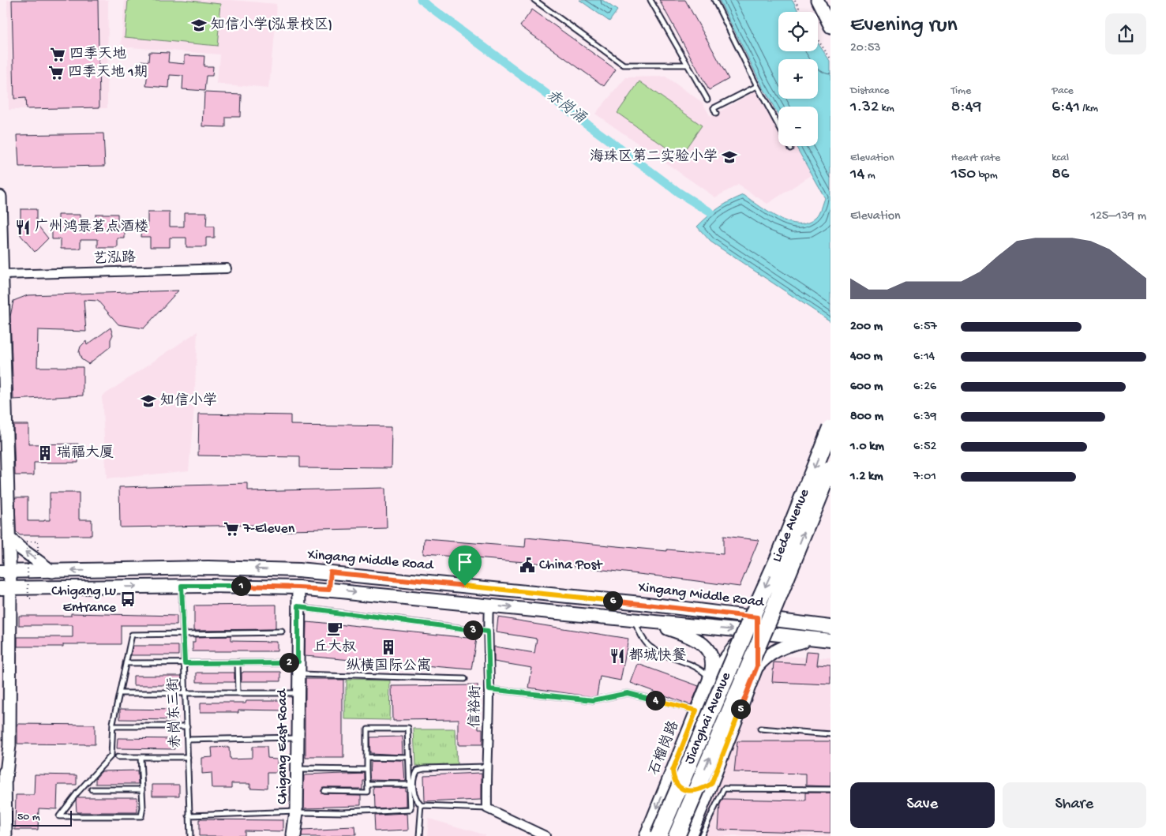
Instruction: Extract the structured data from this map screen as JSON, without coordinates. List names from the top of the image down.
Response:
{
  "streets": {
    "highway": ["Liede Avenue", "Jianghai Avenue"],
    "main road": ["Xingang Middle Road", "Chigang East Road", "石榴岗路"],
    "street": ["艺泓路", "信裕街"],
    "lane": ["赤岗东三街"]
  },
  "crossings": [
    ["Liede Avenue", "Xingang Middle Road"],
    ["Liede Avenue", "Jianghai Avenue"],
    ["Liede Avenue", "石榴岗路"],
    ["Xingang Middle Road", "信裕街"],
    ["Xingang Middle Road", "赤岗东三街"],
    ["Xingang Middle Road", "Jianghai Avenue"],
    ["Xingang Middle Road", "Chigang East Road"],
    ["Xingang Middle Road", "石榴岗路"],
    ["Jianghai Avenue", "石榴岗路"]
  ],
  "water": ["赤岗涌"],
  "places": {
    "school or university": ["知信小学(泓景校区)", "海珠区第二实验小学", "知信小学"],
    "supermarket": ["四季天地", "四季天地 1期", "7-Eleven"],
    "restaurant": ["广州鸿景茗点酒楼", "都城快餐"],
    "building": ["瑞福大厦", "纵横国际公寓"],
    "public building": ["China Post"],
    "bus stop": ["Chigang Lu Entrance"],
    "cafe": ["丘大叔"]
  },
  "scale_bar": "50 m",
  "page": {
    "heading": ["Evening run", "20:53"],
    "map_buttons": ["+", "−"],
    "stats": [
      ["Distance", "1.32 km"],
      ["Time", "8:49"],
      ["Pace", "6:41 /km"],
      ["Elevation", "14 m"],
      ["Heart rate", "150 bpm"],
      ["kcal", "86"]
    ],
    "chart": ["Elevation", "125–139 m"],
    "list": [
      {
        "name": "200 m",
        "note": "6:57"
      },
      {
        "name": "400 m",
        "note": "6:14"
      },
      {
        "name": "600 m",
        "note": "6:26"
      },
      {
        "name": "800 m",
        "note": "6:39"
      },
      {
        "name": "1.0 km",
        "note": "6:52"
      },
      {
        "name": "1.2 km",
        "note": "7:01"
      }
    ],
    "pins": [
      "1",
      "6",
      "3",
      "2",
      "4",
      "5"
    ],
    "buttons": ["Save", "Share"],
    "scale": "50 m"
  }
}
